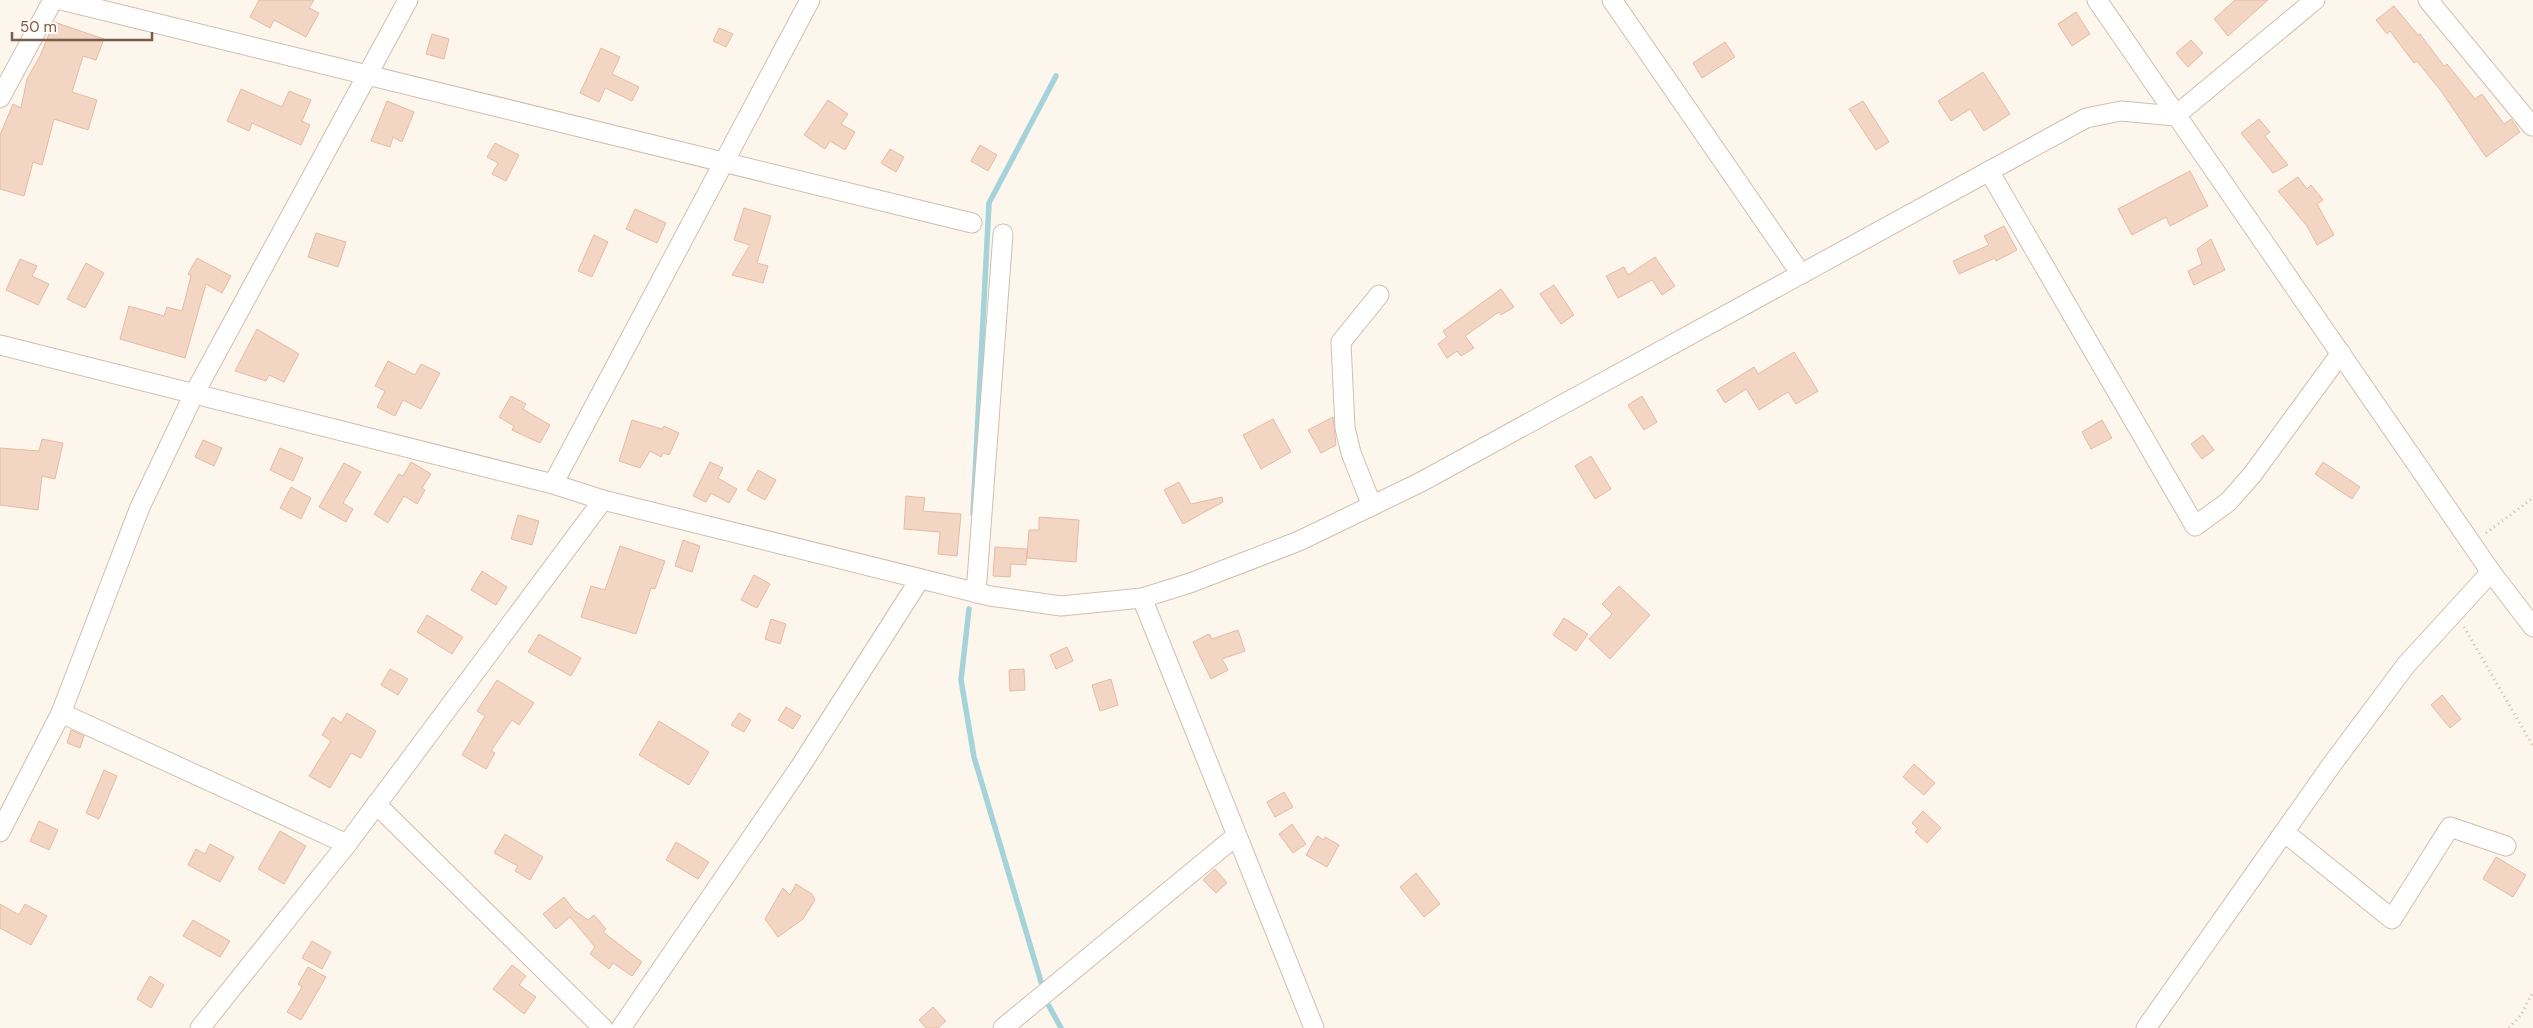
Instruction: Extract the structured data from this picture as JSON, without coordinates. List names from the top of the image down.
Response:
{
  "scale_bar": "50 m"
}
